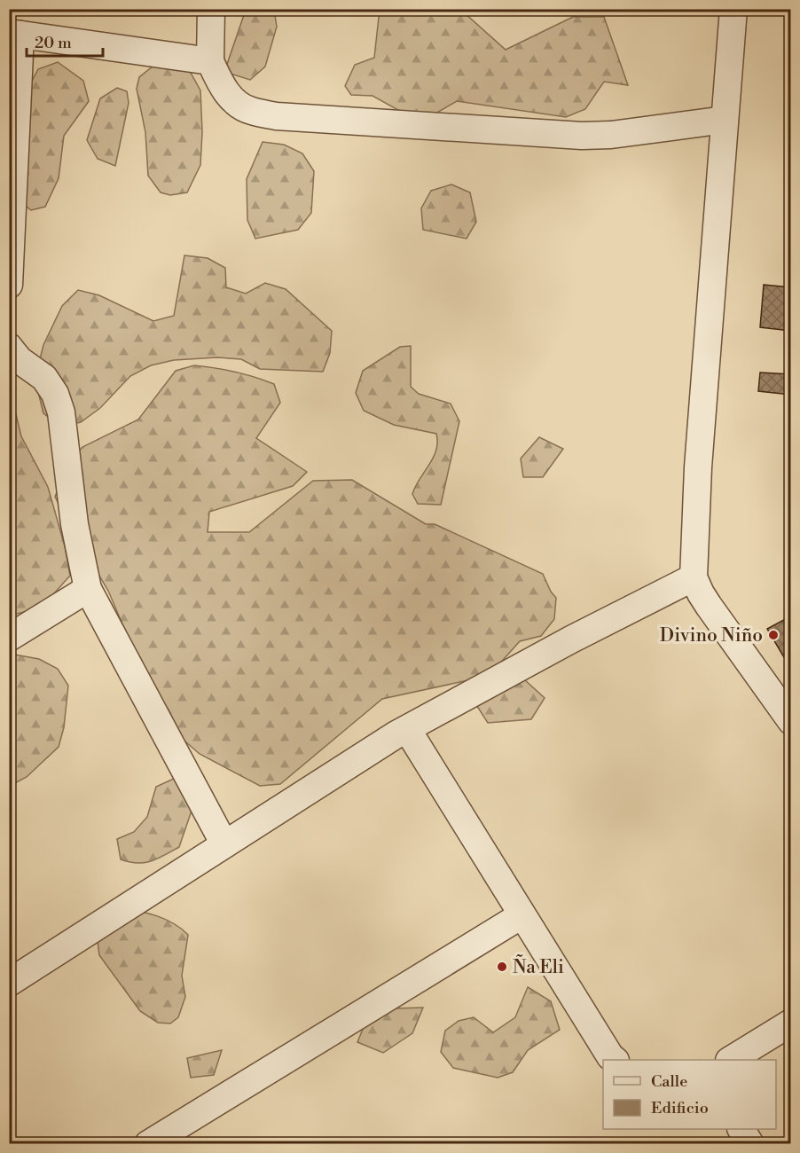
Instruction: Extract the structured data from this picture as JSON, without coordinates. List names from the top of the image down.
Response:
{
  "places": ["Divino Niño", "Ña Eli"],
  "legend": ["Calle", "Edificio"],
  "scale_bar": "20 m"
}
